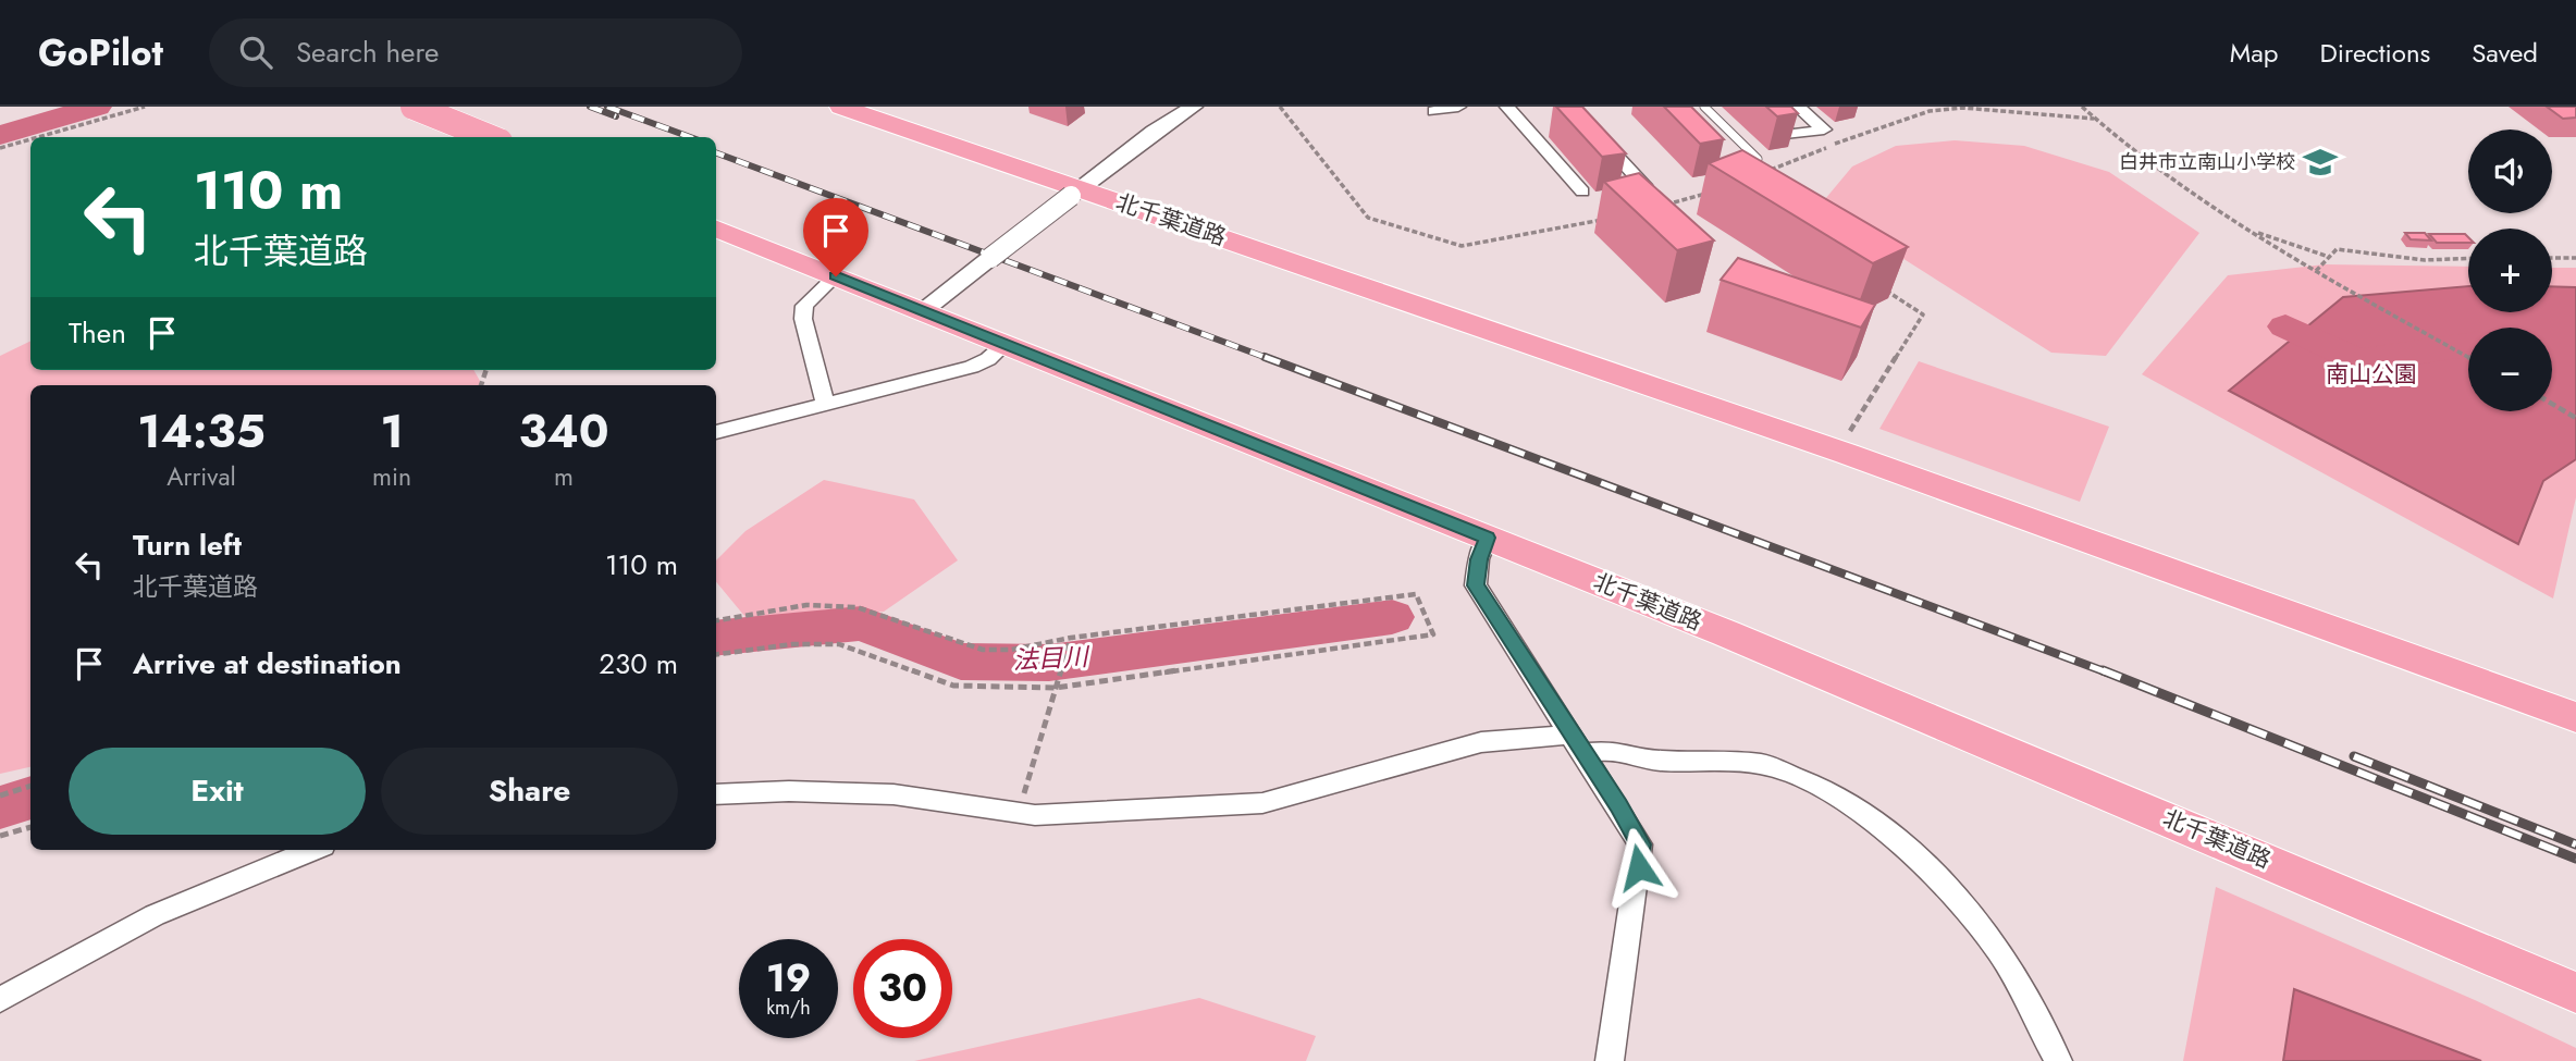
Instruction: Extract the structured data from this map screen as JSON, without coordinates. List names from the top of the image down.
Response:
{
  "streets": {
    "highway": ["北千葉道路"]
  },
  "water": ["法目川"],
  "parks": ["南山公園"],
  "places": {
    "school or university": ["白井市立南山小学校"]
  },
  "page": {
    "header": "GoPilot",
    "search": "Search here",
    "nav": ["Map", "Directions", "Saved"],
    "map_buttons": ["+", "−"],
    "turn": ["110 m", "北千葉道路"],
    "then": "Then",
    "eta": [
      "14:35",
      "Arrival",
      "1",
      "min",
      "340",
      "m"
    ],
    "list": [
      {
        "name": "Turn left",
        "note": "北千葉道路",
        "value": "110 m"
      },
      {
        "name": "Arrive at destination",
        "value": "230 m"
      }
    ],
    "buttons": ["Exit", "Share"],
    "speed": "19 km/h",
    "limit": "30"
  }
}
